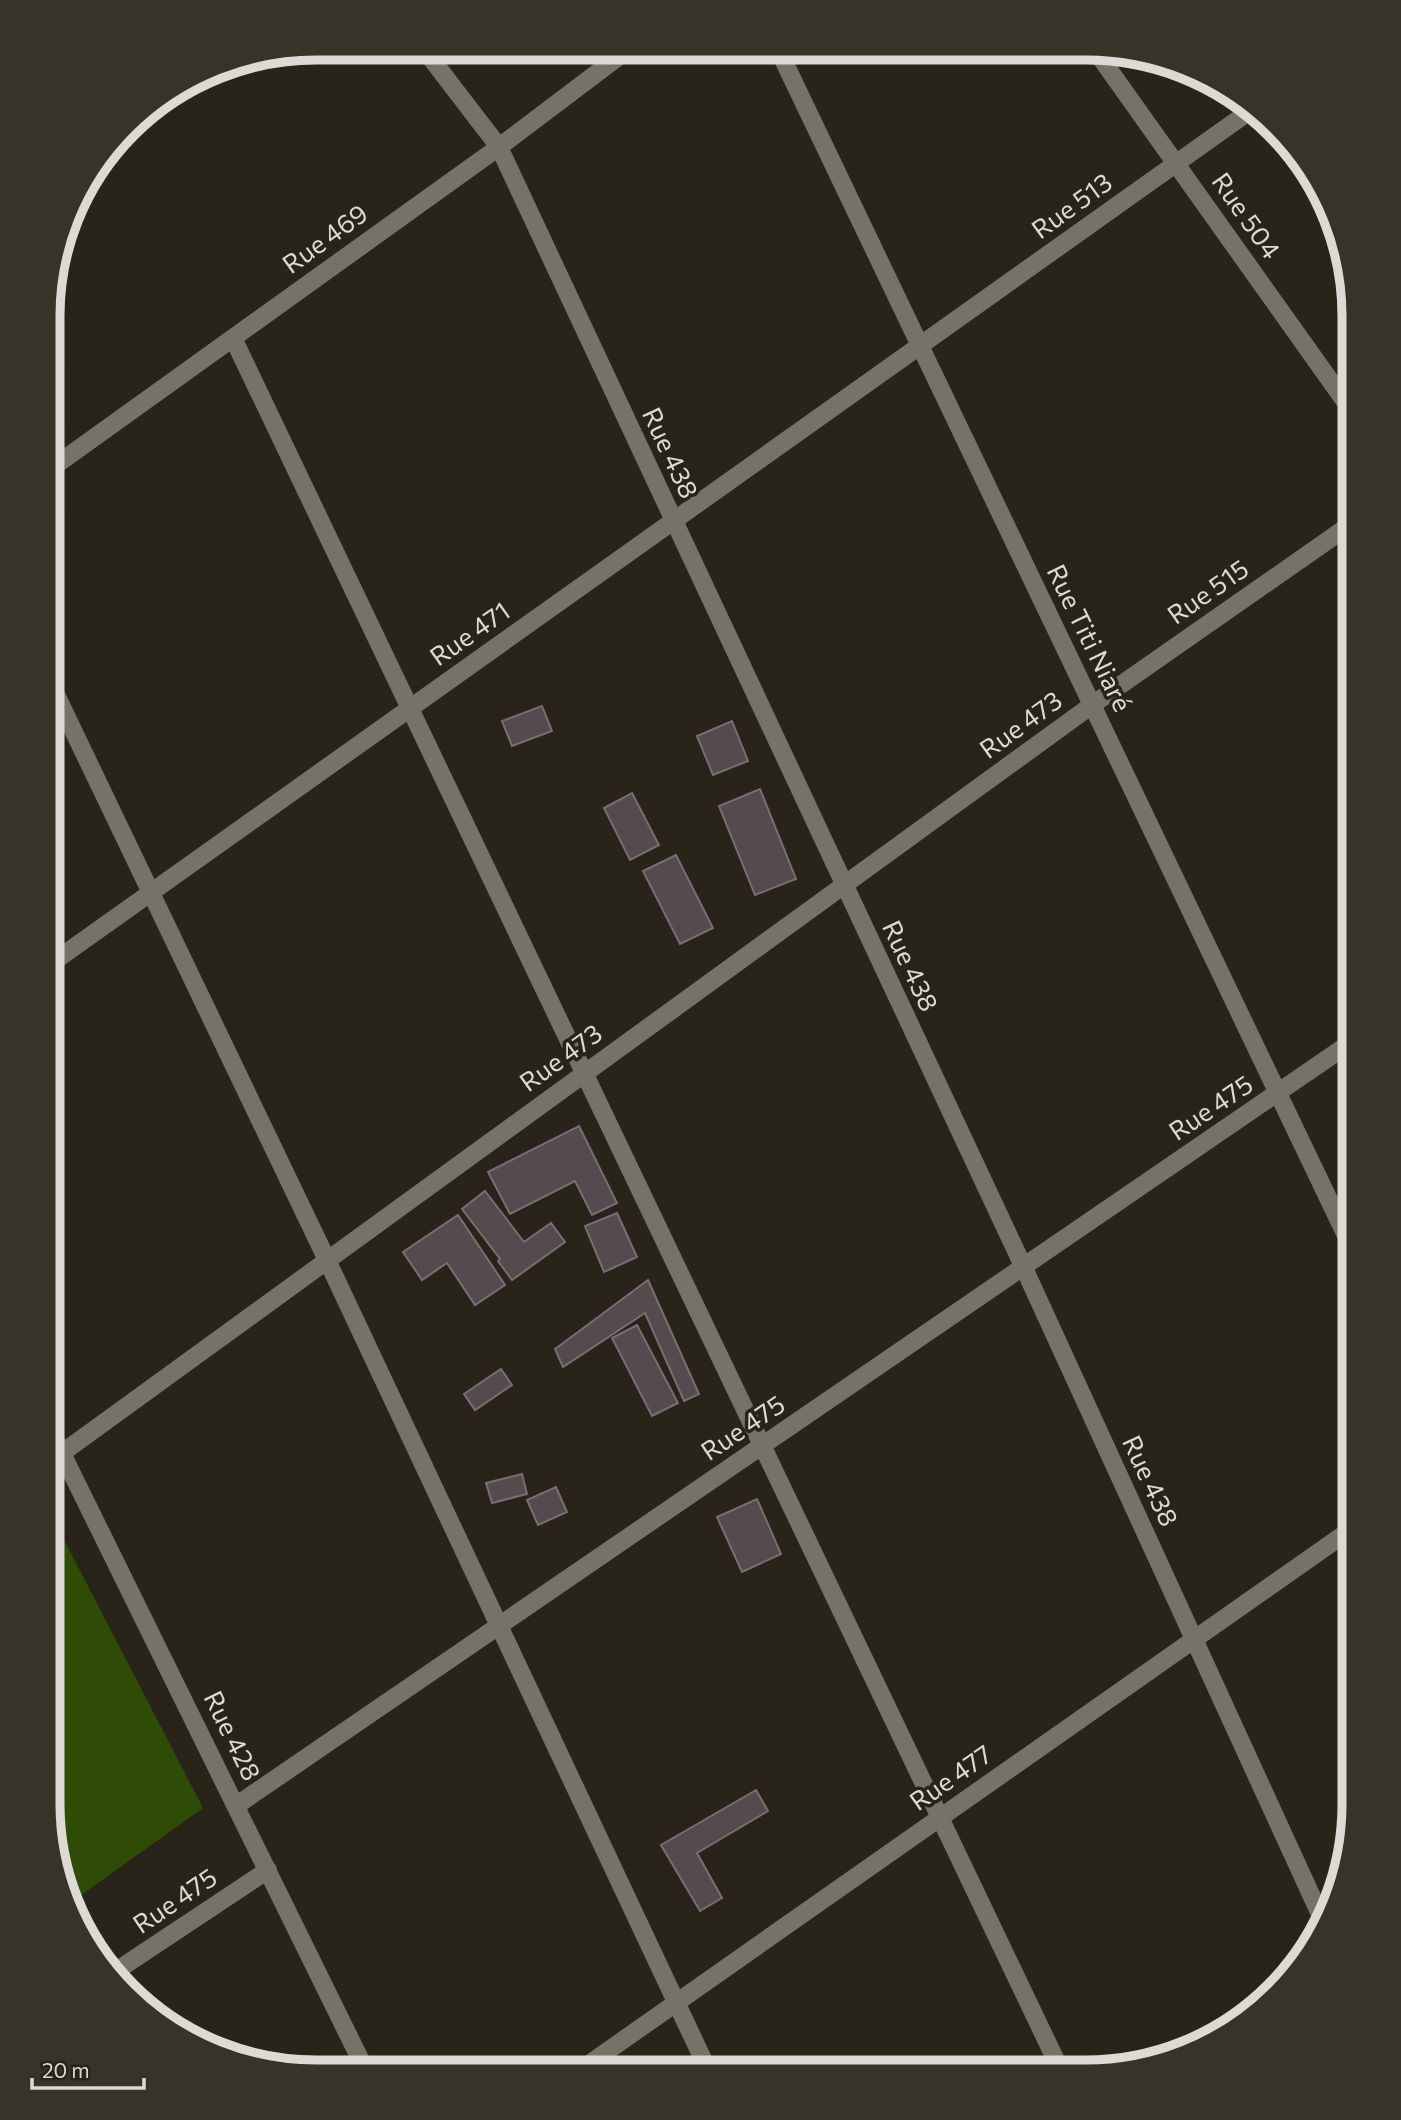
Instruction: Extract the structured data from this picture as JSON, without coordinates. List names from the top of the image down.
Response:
{
  "streets": {
    "street": [
      "Rue 513",
      "Rue 504",
      "Rue 469",
      "Rue 438",
      "Rue 515",
      "Rue 471",
      "Rue Titi Niaré",
      "Rue 473",
      "Rue 475",
      "Rue 428",
      "Rue 477"
    ]
  },
  "crossings": [
    ["Rue 513", "Rue 504"],
    ["Rue 513", "Rue 471"],
    ["Rue 513", "Rue Titi Niaré"],
    ["Rue 469", "Rue 438"],
    ["Rue 438", "Rue 471"],
    ["Rue 438", "Rue 473"],
    ["Rue 438", "Rue 475"],
    ["Rue 438", "Rue 477"],
    ["Rue 515", "Rue Titi Niaré"],
    ["Rue 515", "Rue 473"],
    ["Rue 471", "Rue Titi Niaré"],
    ["Rue Titi Niaré", "Rue 473"],
    ["Rue Titi Niaré", "Rue 475"],
    ["Rue 473", "Rue 428"],
    ["Rue 475", "Rue 428"]
  ],
  "scale_bar": "20 m"
}
